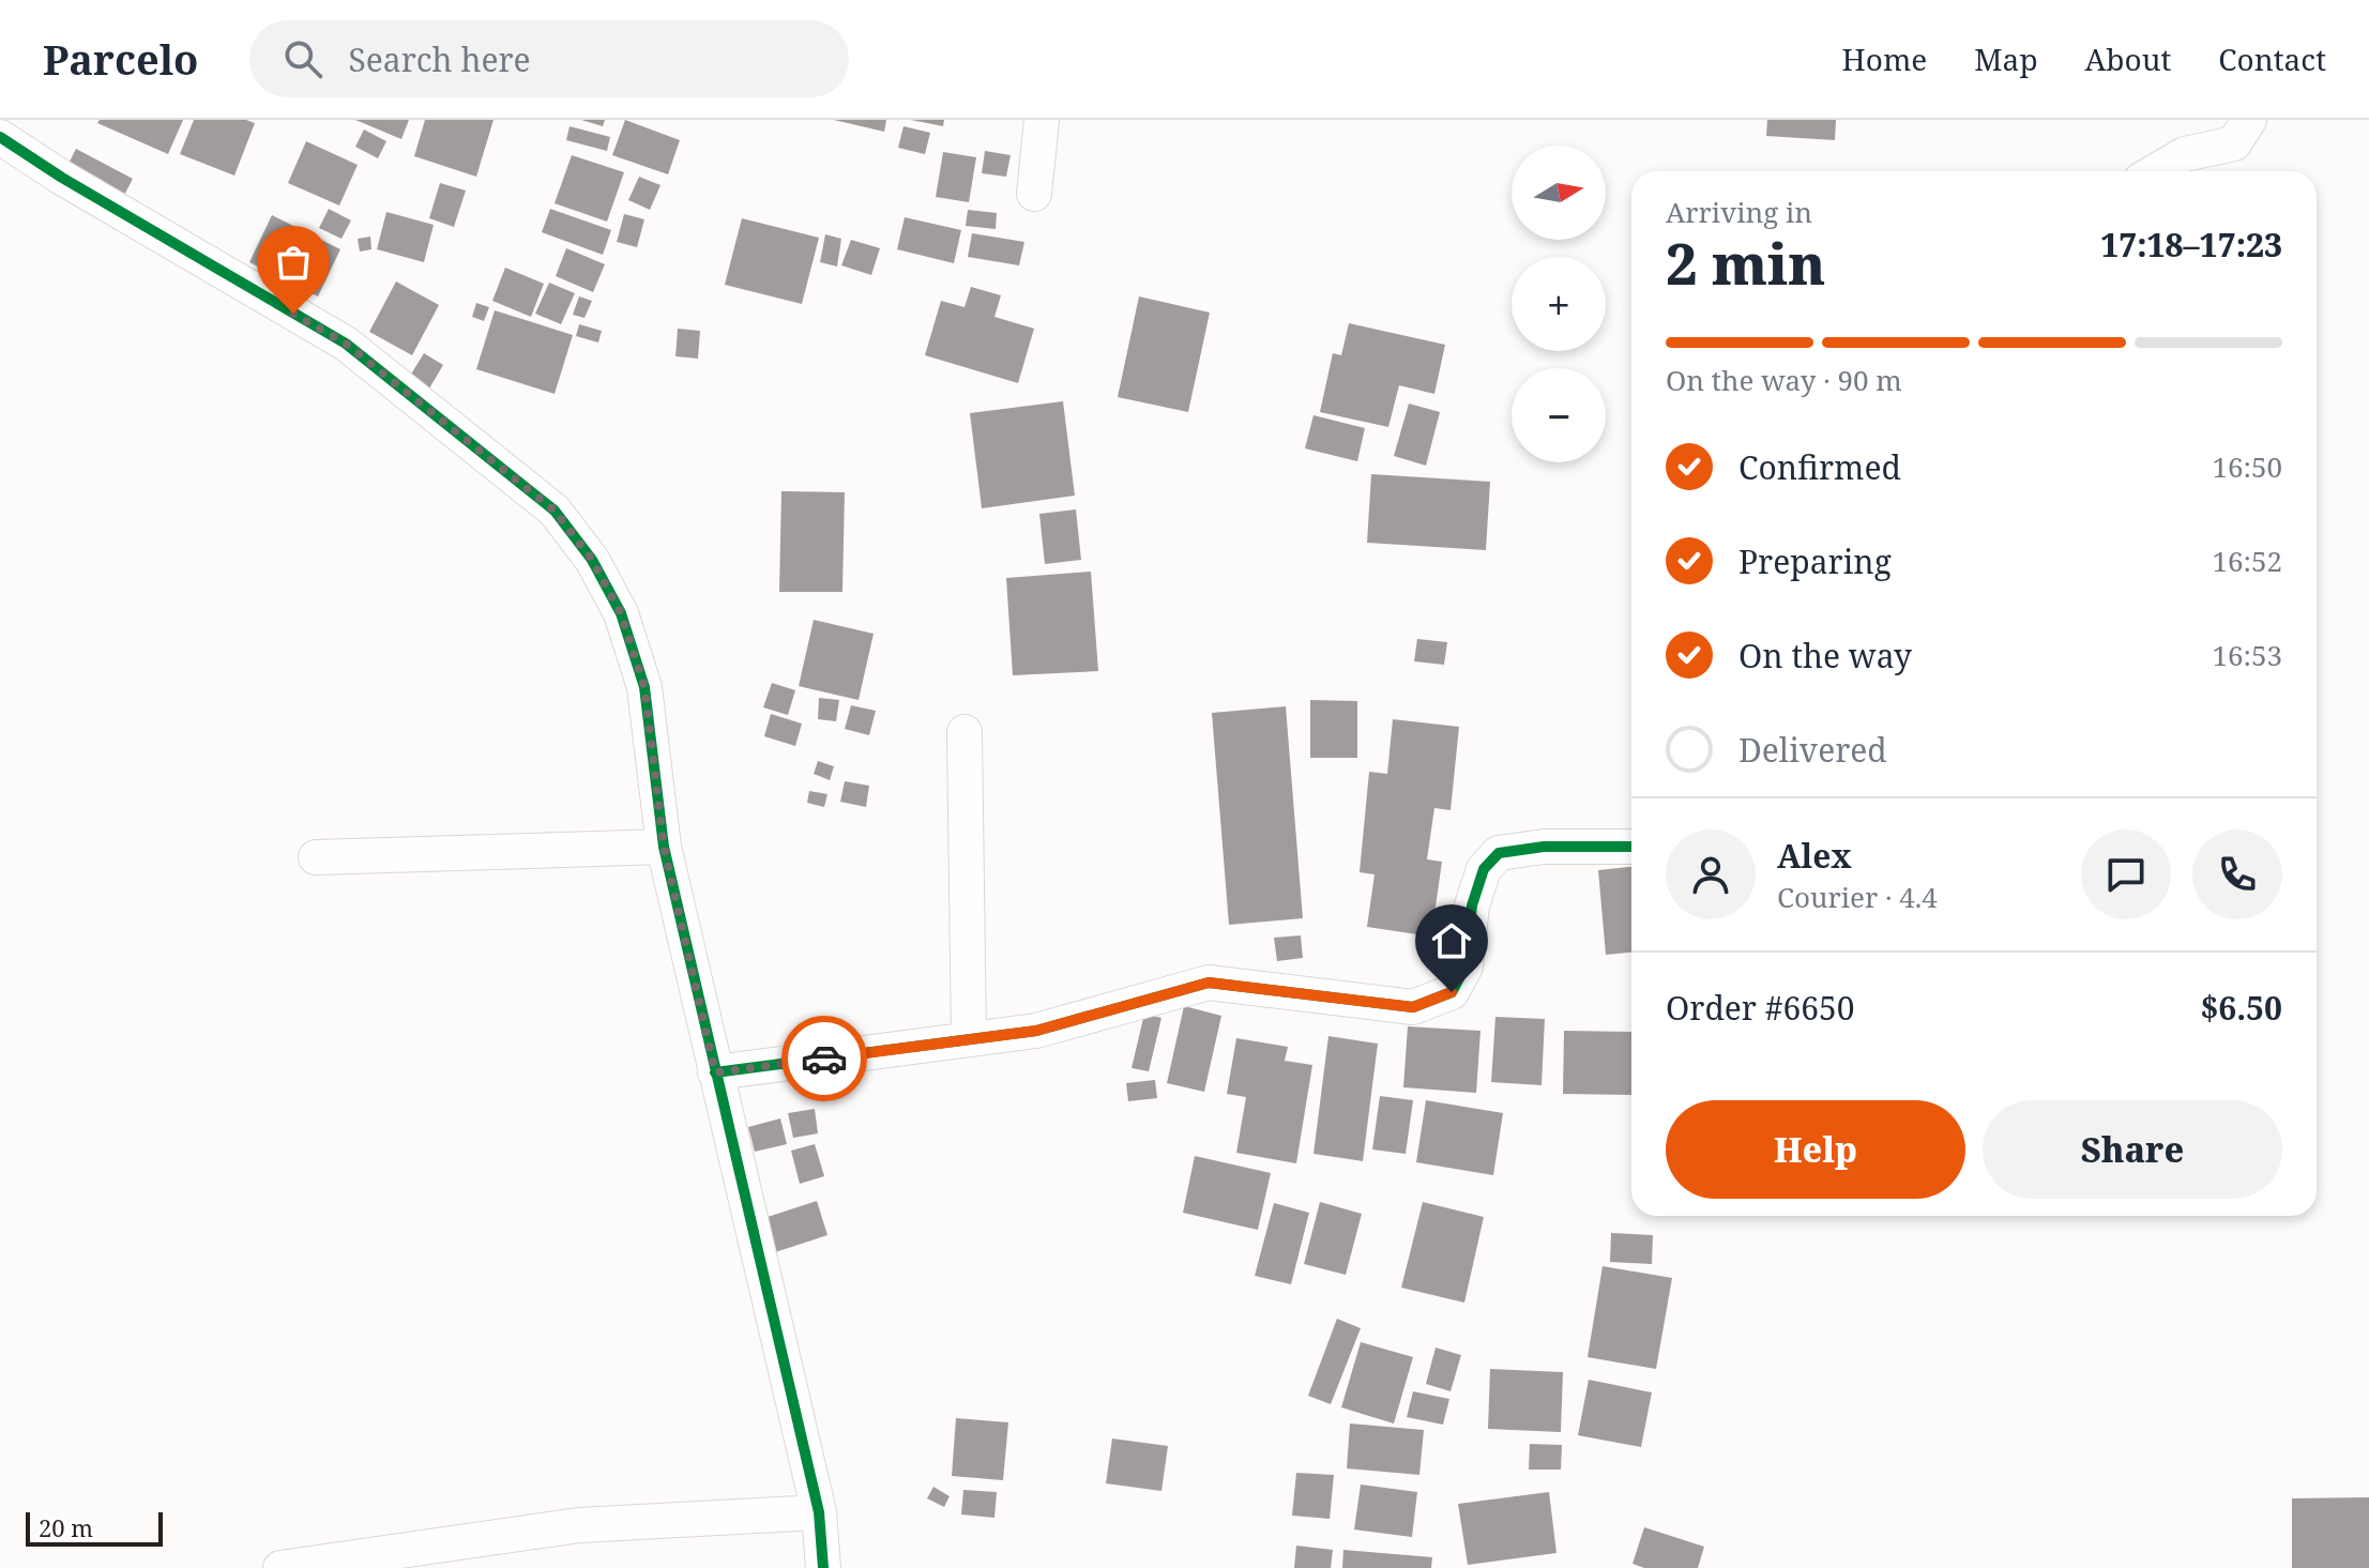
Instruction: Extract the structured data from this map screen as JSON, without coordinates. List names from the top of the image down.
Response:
{
  "scale_bar": "20 m",
  "north": "right",
  "page": {
    "header": "Parcelo",
    "search": "Search here",
    "nav": [
      "Home",
      "Map",
      "About",
      "Contact"
    ],
    "map_buttons": ["+", "−"],
    "heading": ["2 min", "Arriving in", "17:18–17:23"],
    "panel": [
      "Alex",
      "Courier · 4.4",
      "Order #6650",
      "$6.50"
    ],
    "bar": "On the way · 90 m",
    "list": [
      ["Confirmed", "16:50"],
      ["Preparing", "16:52"],
      ["On the way", "16:53"],
      "Delivered"
    ],
    "buttons": ["Help", "Share"],
    "scale": "20 m"
  }
}
